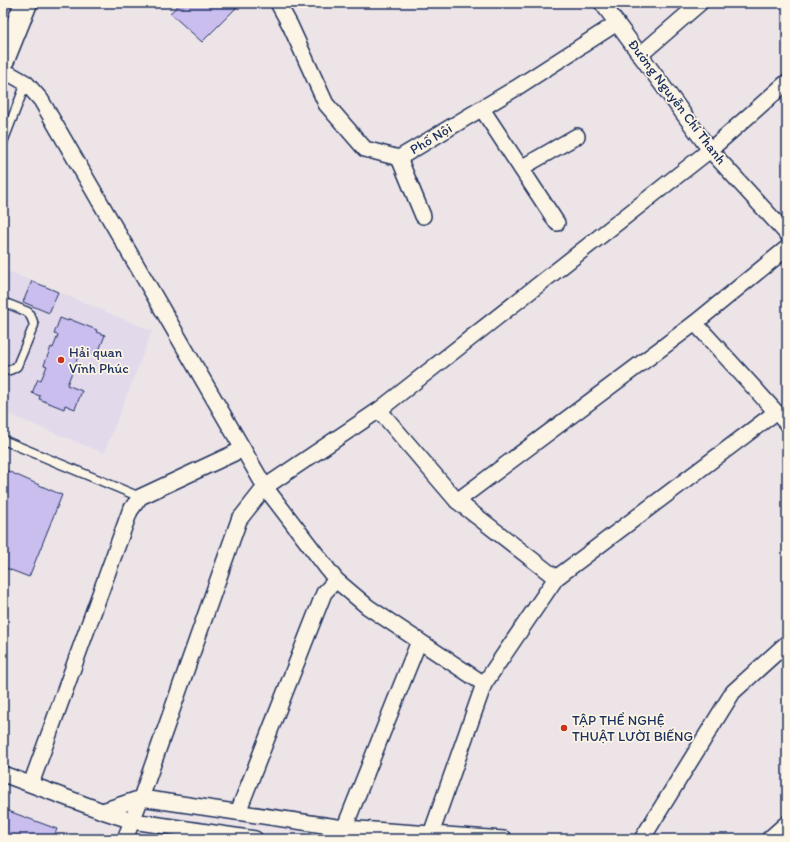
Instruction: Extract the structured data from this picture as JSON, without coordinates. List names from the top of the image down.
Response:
{
  "streets": {
    "street": ["Đường Nguyễn Chí Thanh", "Phố Nội"]
  },
  "crossings": [
    ["Đường Nguyễn Chí Thanh", "Phố Nội"]
  ],
  "places": ["Hải quan Vĩnh Phúc", "TẬP THỂ NGHỆ THUẬT LƯỜI BIẾNG"]
}
